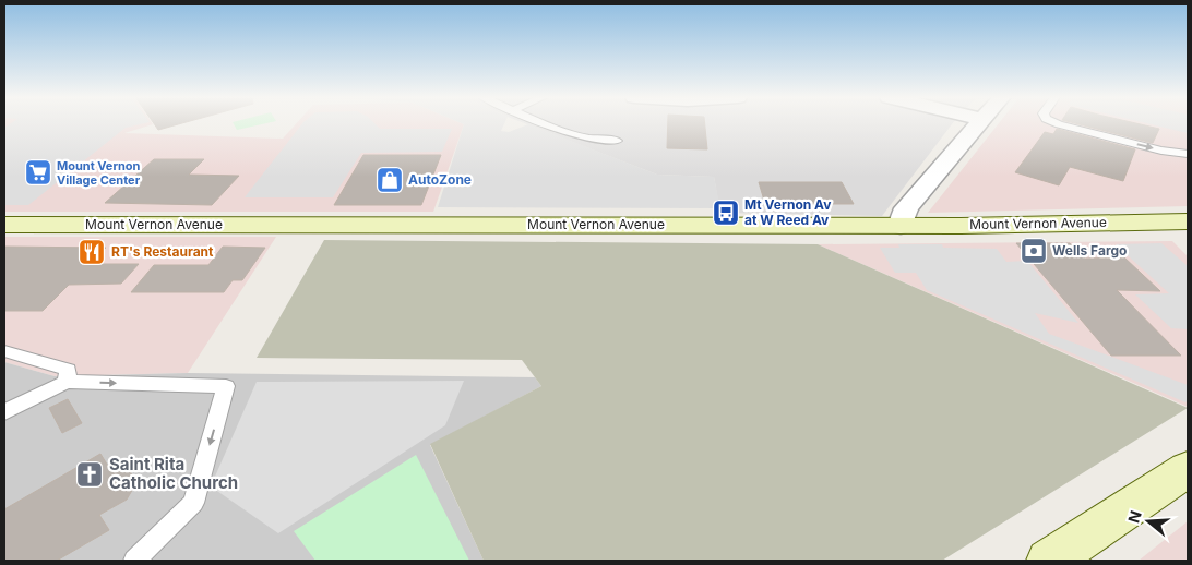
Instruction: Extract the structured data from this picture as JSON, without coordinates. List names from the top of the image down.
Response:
{
  "streets": {
    "main road": ["Mount Vernon Avenue"]
  },
  "places": {
    "supermarket": ["Mount Vernon Village Center"],
    "shop": ["AutoZone"],
    "bus stop": ["Mt Vernon Av at W Reed Av"],
    "bank": ["Wells Fargo"],
    "restaurant": ["RT's Restaurant"],
    "church": ["Saint Rita Catholic Church"]
  },
  "north": "left"
}
